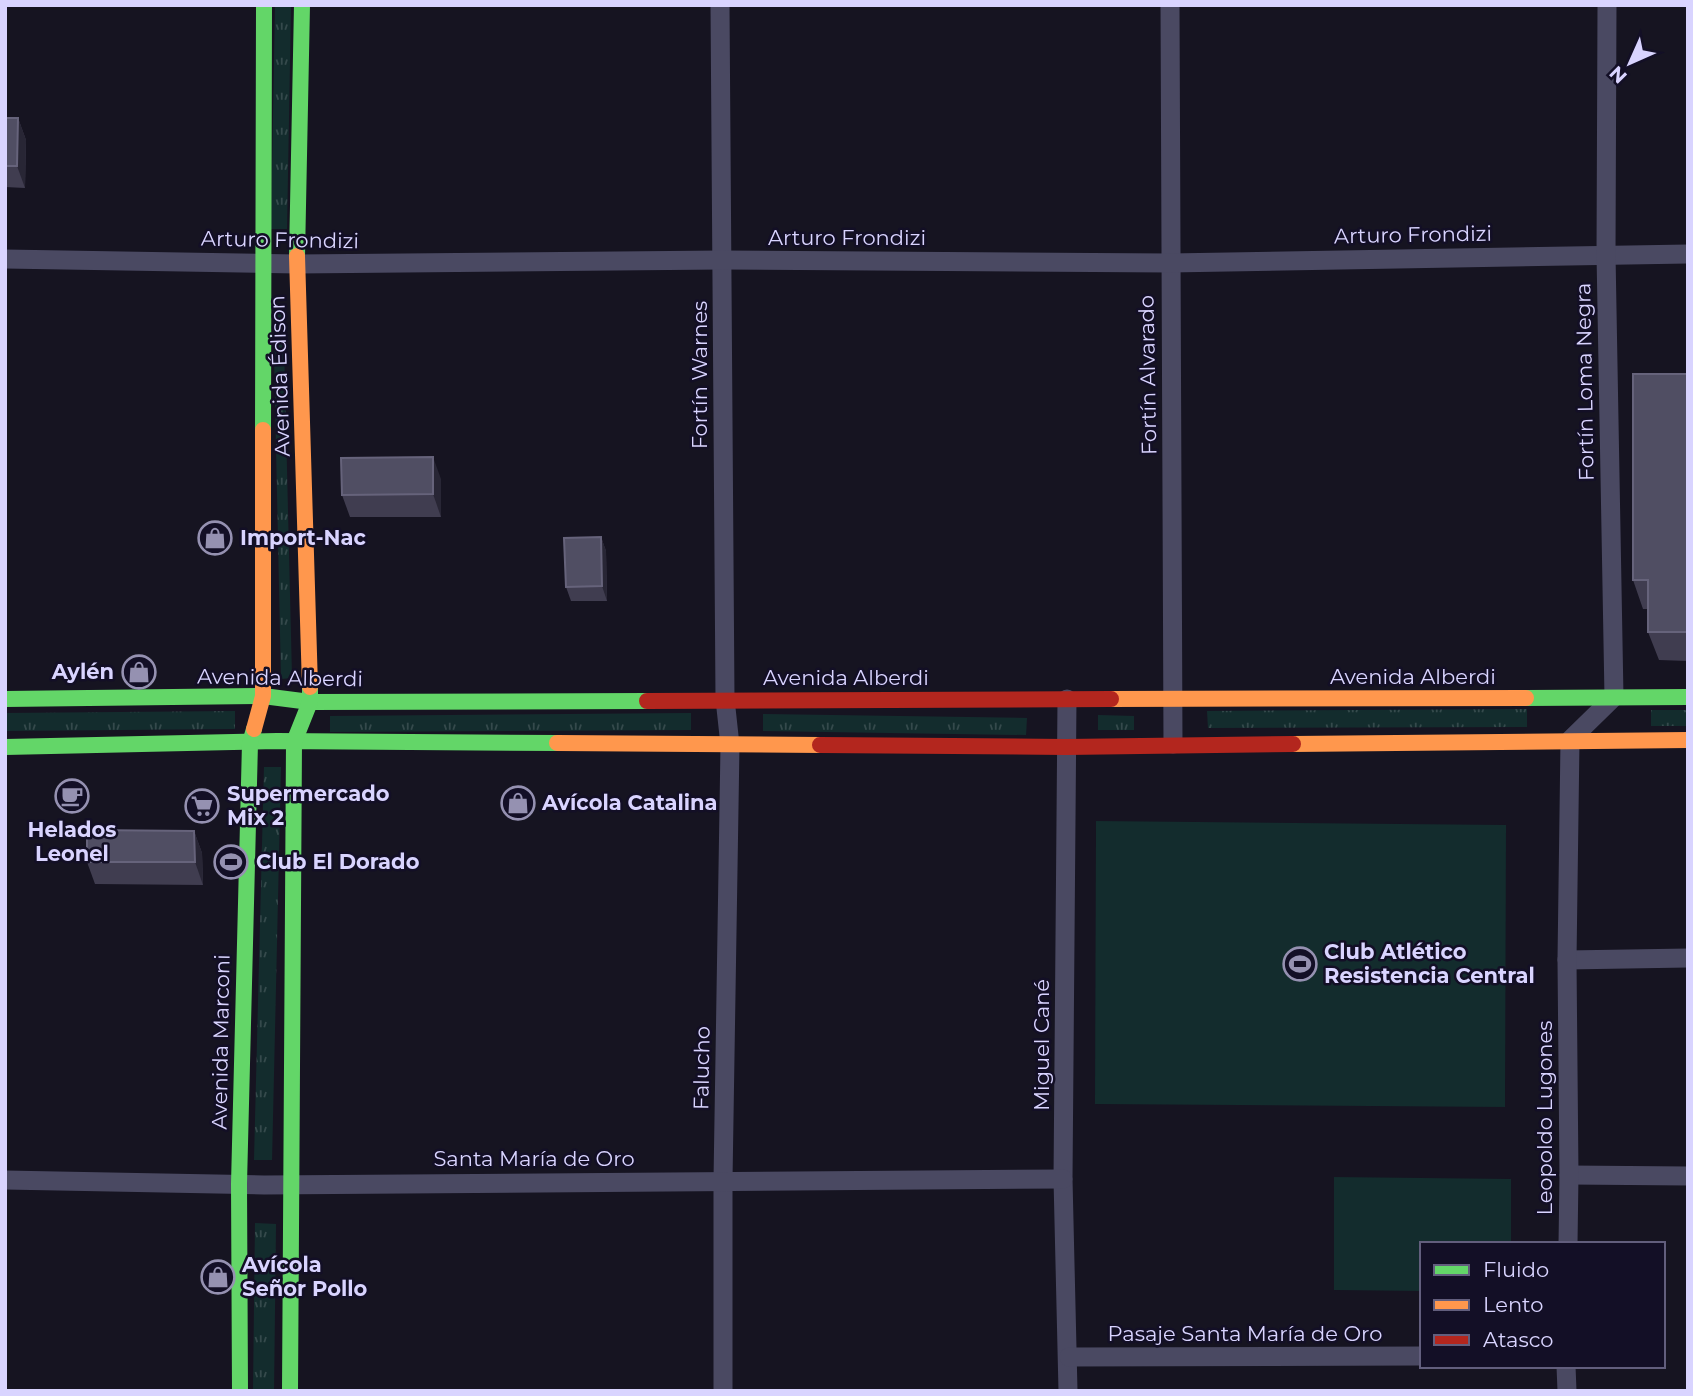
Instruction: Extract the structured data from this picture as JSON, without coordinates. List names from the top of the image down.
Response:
{
  "streets": {
    "main road": ["Avenida Édison", "Avenida Alberdi", "Avenida Marconi"],
    "street": [
      "Arturo Frondizi",
      "Fortín Warnes",
      "Fortín Alvarado",
      "Fortín Loma Negra",
      "Miguel Cané",
      "Falucho",
      "Leopoldo Lugones",
      "Santa María de Oro",
      "Pasaje Santa María de Oro"
    ]
  },
  "crossings": [
    ["Arturo Frondizi", "Fortín Warnes"],
    ["Arturo Frondizi", "Fortín Alvarado"],
    ["Arturo Frondizi", "Avenida Édison"],
    ["Arturo Frondizi", "Fortín Loma Negra"],
    ["Fortín Warnes", "Avenida Alberdi"],
    ["Fortín Warnes", "Falucho"],
    ["Fortín Alvarado", "Avenida Alberdi"],
    ["Avenida Édison", "Avenida Alberdi"],
    ["Avenida Édison", "Avenida Marconi"],
    ["Fortín Loma Negra", "Avenida Alberdi"],
    ["Avenida Alberdi", "Avenida Marconi"],
    ["Avenida Alberdi", "Miguel Cané"],
    ["Avenida Marconi", "Santa María de Oro"],
    ["Miguel Cané", "Santa María de Oro"],
    ["Miguel Cané", "Pasaje Santa María de Oro"],
    ["Falucho", "Santa María de Oro"]
  ],
  "places": {
    "shop": [
      "Import-Nac",
      "Aylén",
      "Avícola Catalina",
      "Avícola Señor Pollo"
    ],
    "cafe": ["Helados Leonel"],
    "supermarket": ["Supermercado Mix 2"],
    "sports": ["Club El Dorado", "Club Atlético Resistencia Central"]
  },
  "legend": ["Fluido", "Lento", "Atasco"],
  "north": "bottom left"
}
